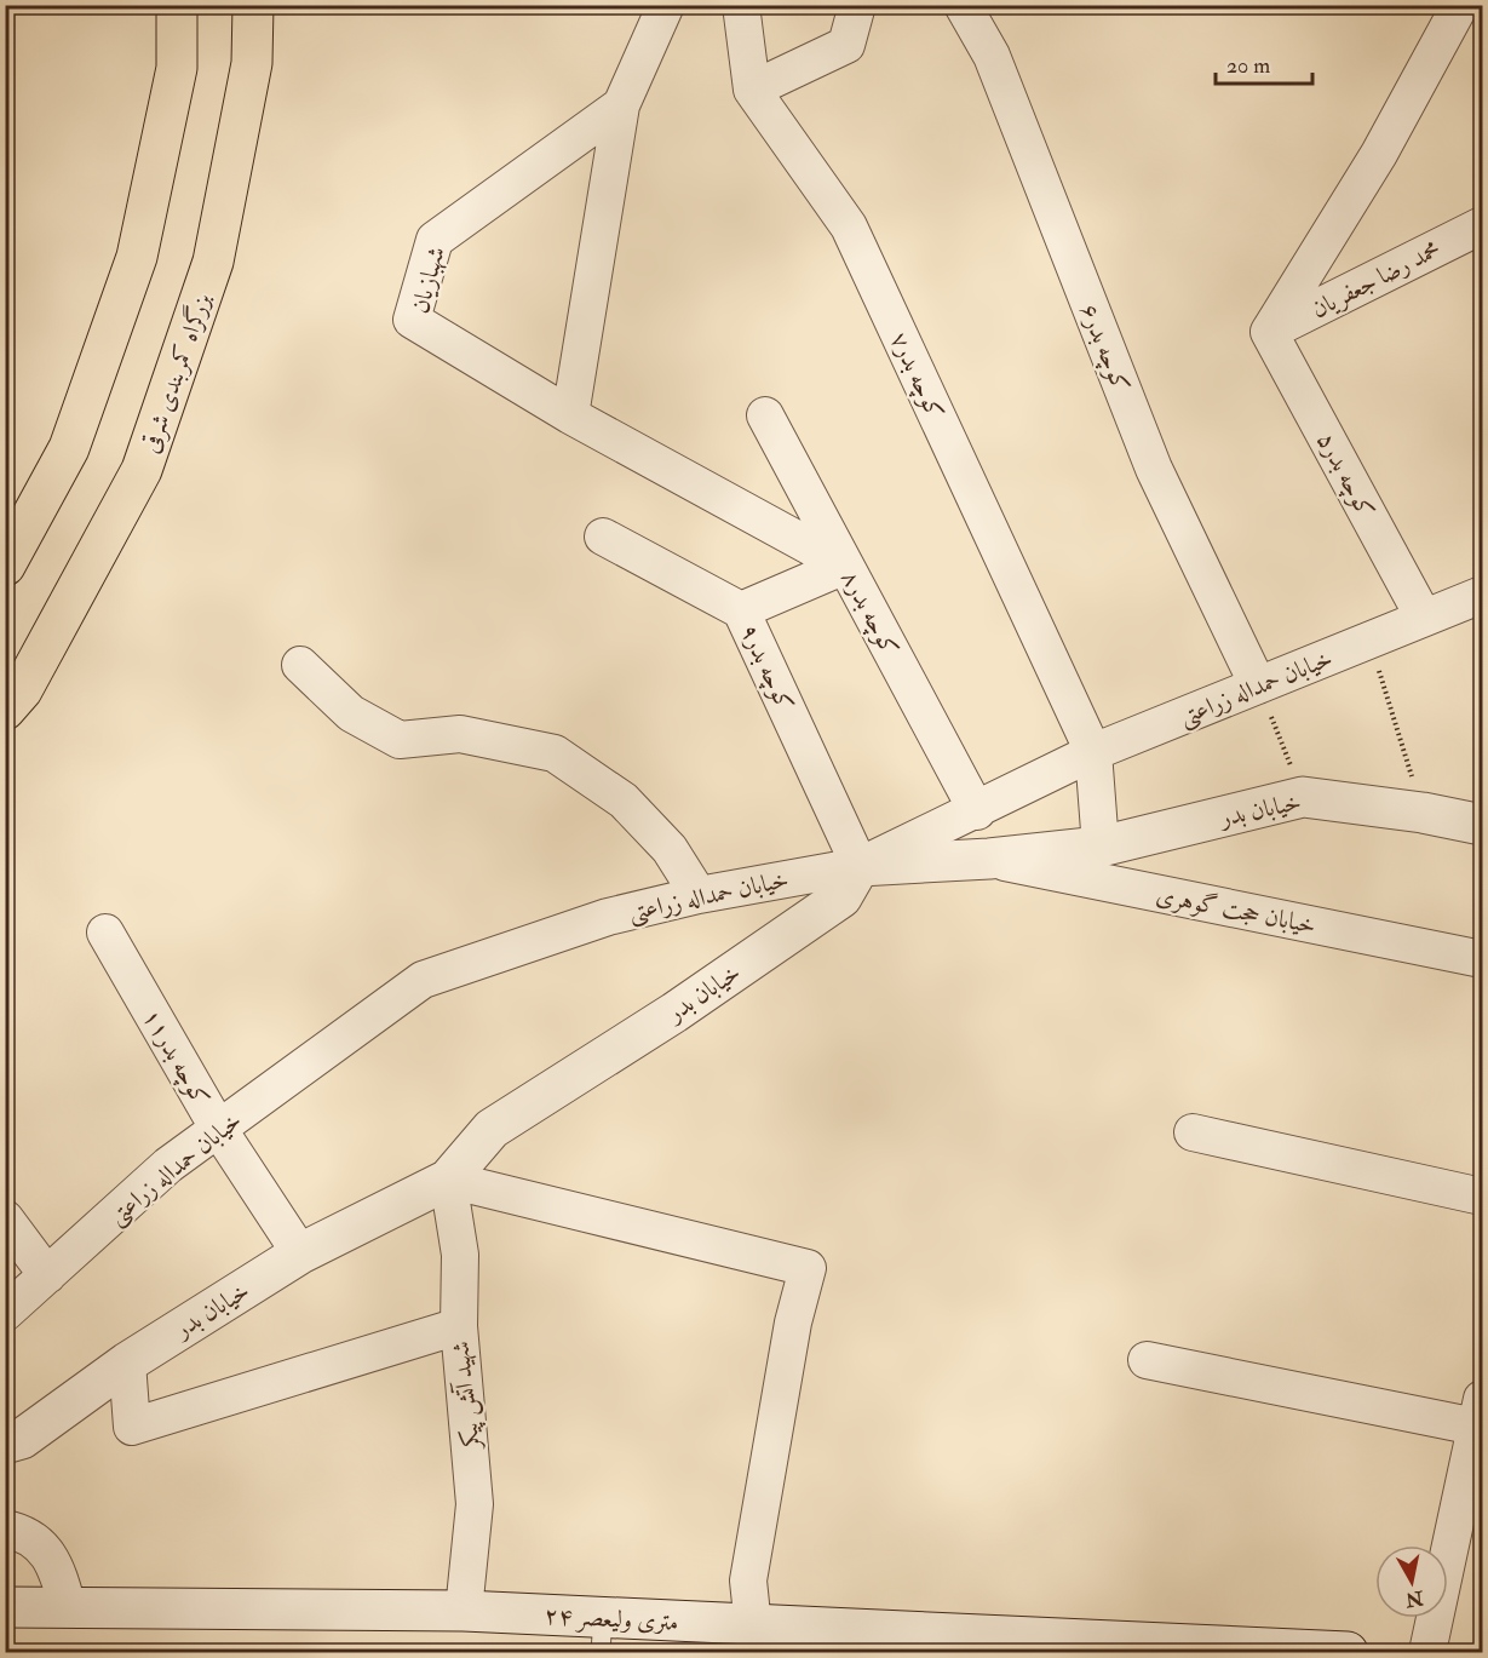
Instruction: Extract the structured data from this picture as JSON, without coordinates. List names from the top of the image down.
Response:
{
  "streets": {
    "highway": ["بزرگراه کمربندی شرقی"],
    "street": [
      "محمد رضا جعفریان",
      "شهبازیان",
      "کوچه بدر۶",
      "کوچه بدر۷",
      "کوچه بدر۵",
      "کوچه بدر۸",
      "کوچه بدر۹",
      "خیابان حمداله زراعتی",
      "خیابان بدر",
      "خیابان حجت گوهری",
      "کوچه بدر۱۱",
      "شهید آتش پیکر",
      "۲۴ متری ولیعصر"
    ]
  },
  "crossings": [
    ["محمد رضا جعفریان", "کوچه بدر۵"],
    ["کوچه بدر۶", "خیابان حمداله زراعتی"],
    ["کوچه بدر۷", "خیابان حمداله زراعتی"],
    ["کوچه بدر۵", "خیابان حمداله زراعتی"],
    ["کوچه بدر۸", "خیابان حمداله زراعتی"],
    ["کوچه بدر۹", "خیابان حمداله زراعتی"],
    ["کوچه بدر۹", "خیابان بدر"],
    ["خیابان حمداله زراعتی", "خیابان بدر"],
    ["خیابان حمداله زراعتی", "کوچه بدر۱۱"],
    ["خیابان بدر", "خیابان حجت گوهری"],
    ["خیابان بدر", "کوچه بدر۱۱"],
    ["خیابان بدر", "شهید آتش پیکر"],
    ["شهید آتش پیکر", "۲۴ متری ولیعصر"]
  ],
  "scale_bar": "20 m",
  "north": "bottom"
}
